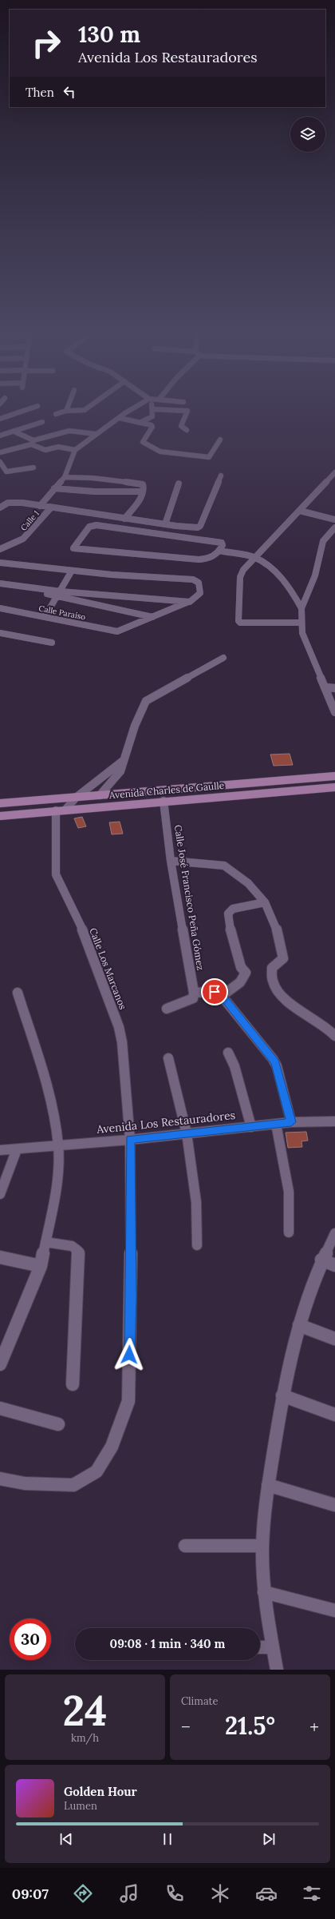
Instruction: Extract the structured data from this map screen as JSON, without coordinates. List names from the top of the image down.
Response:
{
  "streets": {
    "main road": ["Avenida Charles de Gaulle"],
    "street": [
      "Calle 1",
      "Calle Paraíso",
      "Calle José Francisco Peña Gómez",
      "Calle Los Marcanos",
      "Avenida Los Restauradores"
    ]
  },
  "crossings": [
    ["Avenida Charles de Gaulle", "Calle José Francisco Peña Gómez"],
    ["Avenida Charles de Gaulle", "Calle Los Marcanos"],
    ["Calle Los Marcanos", "Avenida Los Restauradores"]
  ],
  "page": {
    "turn": ["130 m", "Avenida Los Restauradores"],
    "then": "Then",
    "limit": "30",
    "trip": "09:08 · 1 min · 340 m",
    "tile": [
      ["24", "km/h"],
      "Climate"
    ],
    "heat": ["−", "21.5°", "+"],
    "song": ["Golden Hour", "Lumen"],
    "tabs": "09:07"
  }
}
